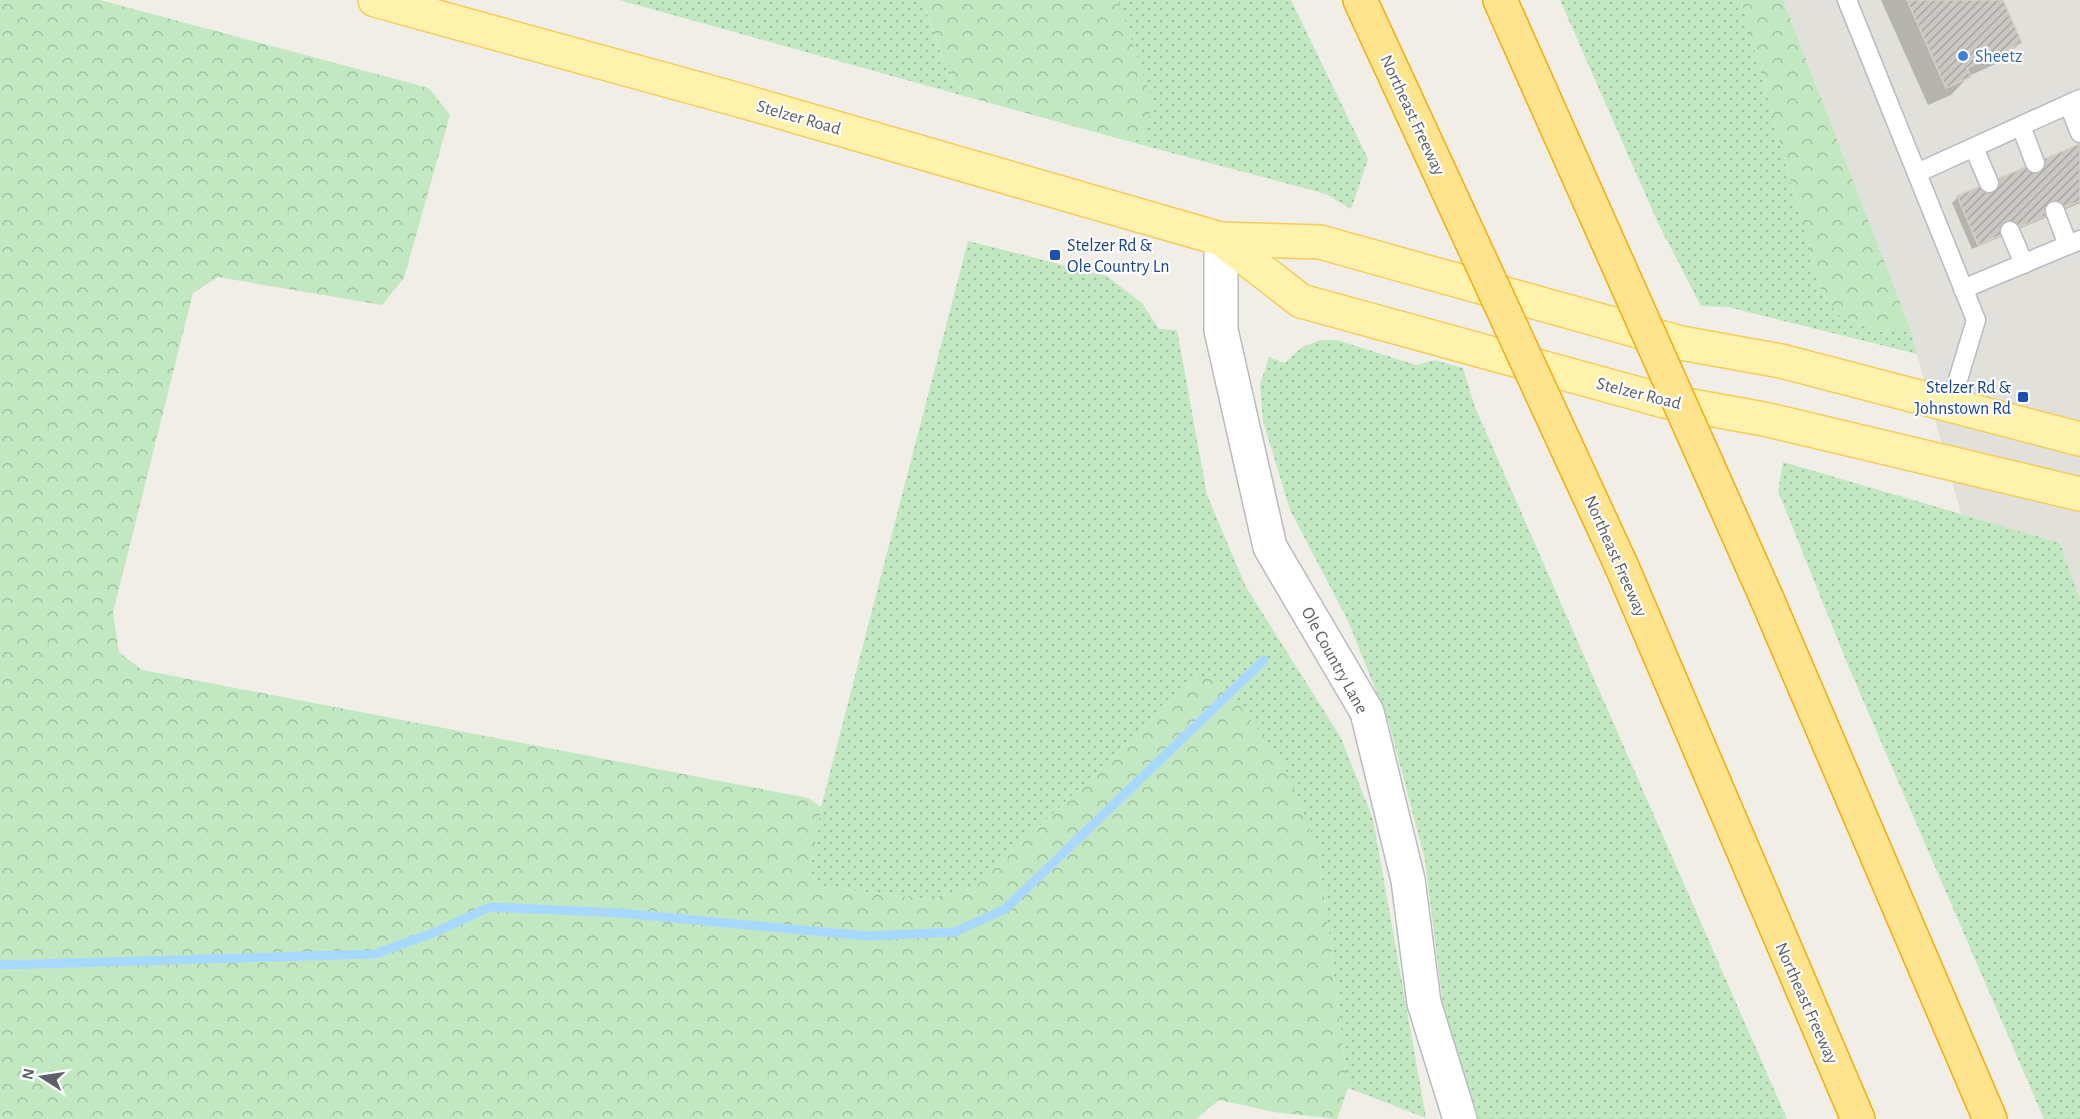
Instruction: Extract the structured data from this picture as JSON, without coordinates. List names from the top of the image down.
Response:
{
  "streets": {
    "highway": ["Northeast Freeway"],
    "main road": ["Stelzer Road"],
    "street": ["Ole Country Lane"]
  },
  "crossings": [
    ["Stelzer Road", "Ole Country Lane"]
  ],
  "places": {
    "other": ["Sheetz"],
    "transit": ["Stelzer Rd & Ole Country Ln", "Stelzer Rd & Johnstown Rd"]
  },
  "north": "left"
}
